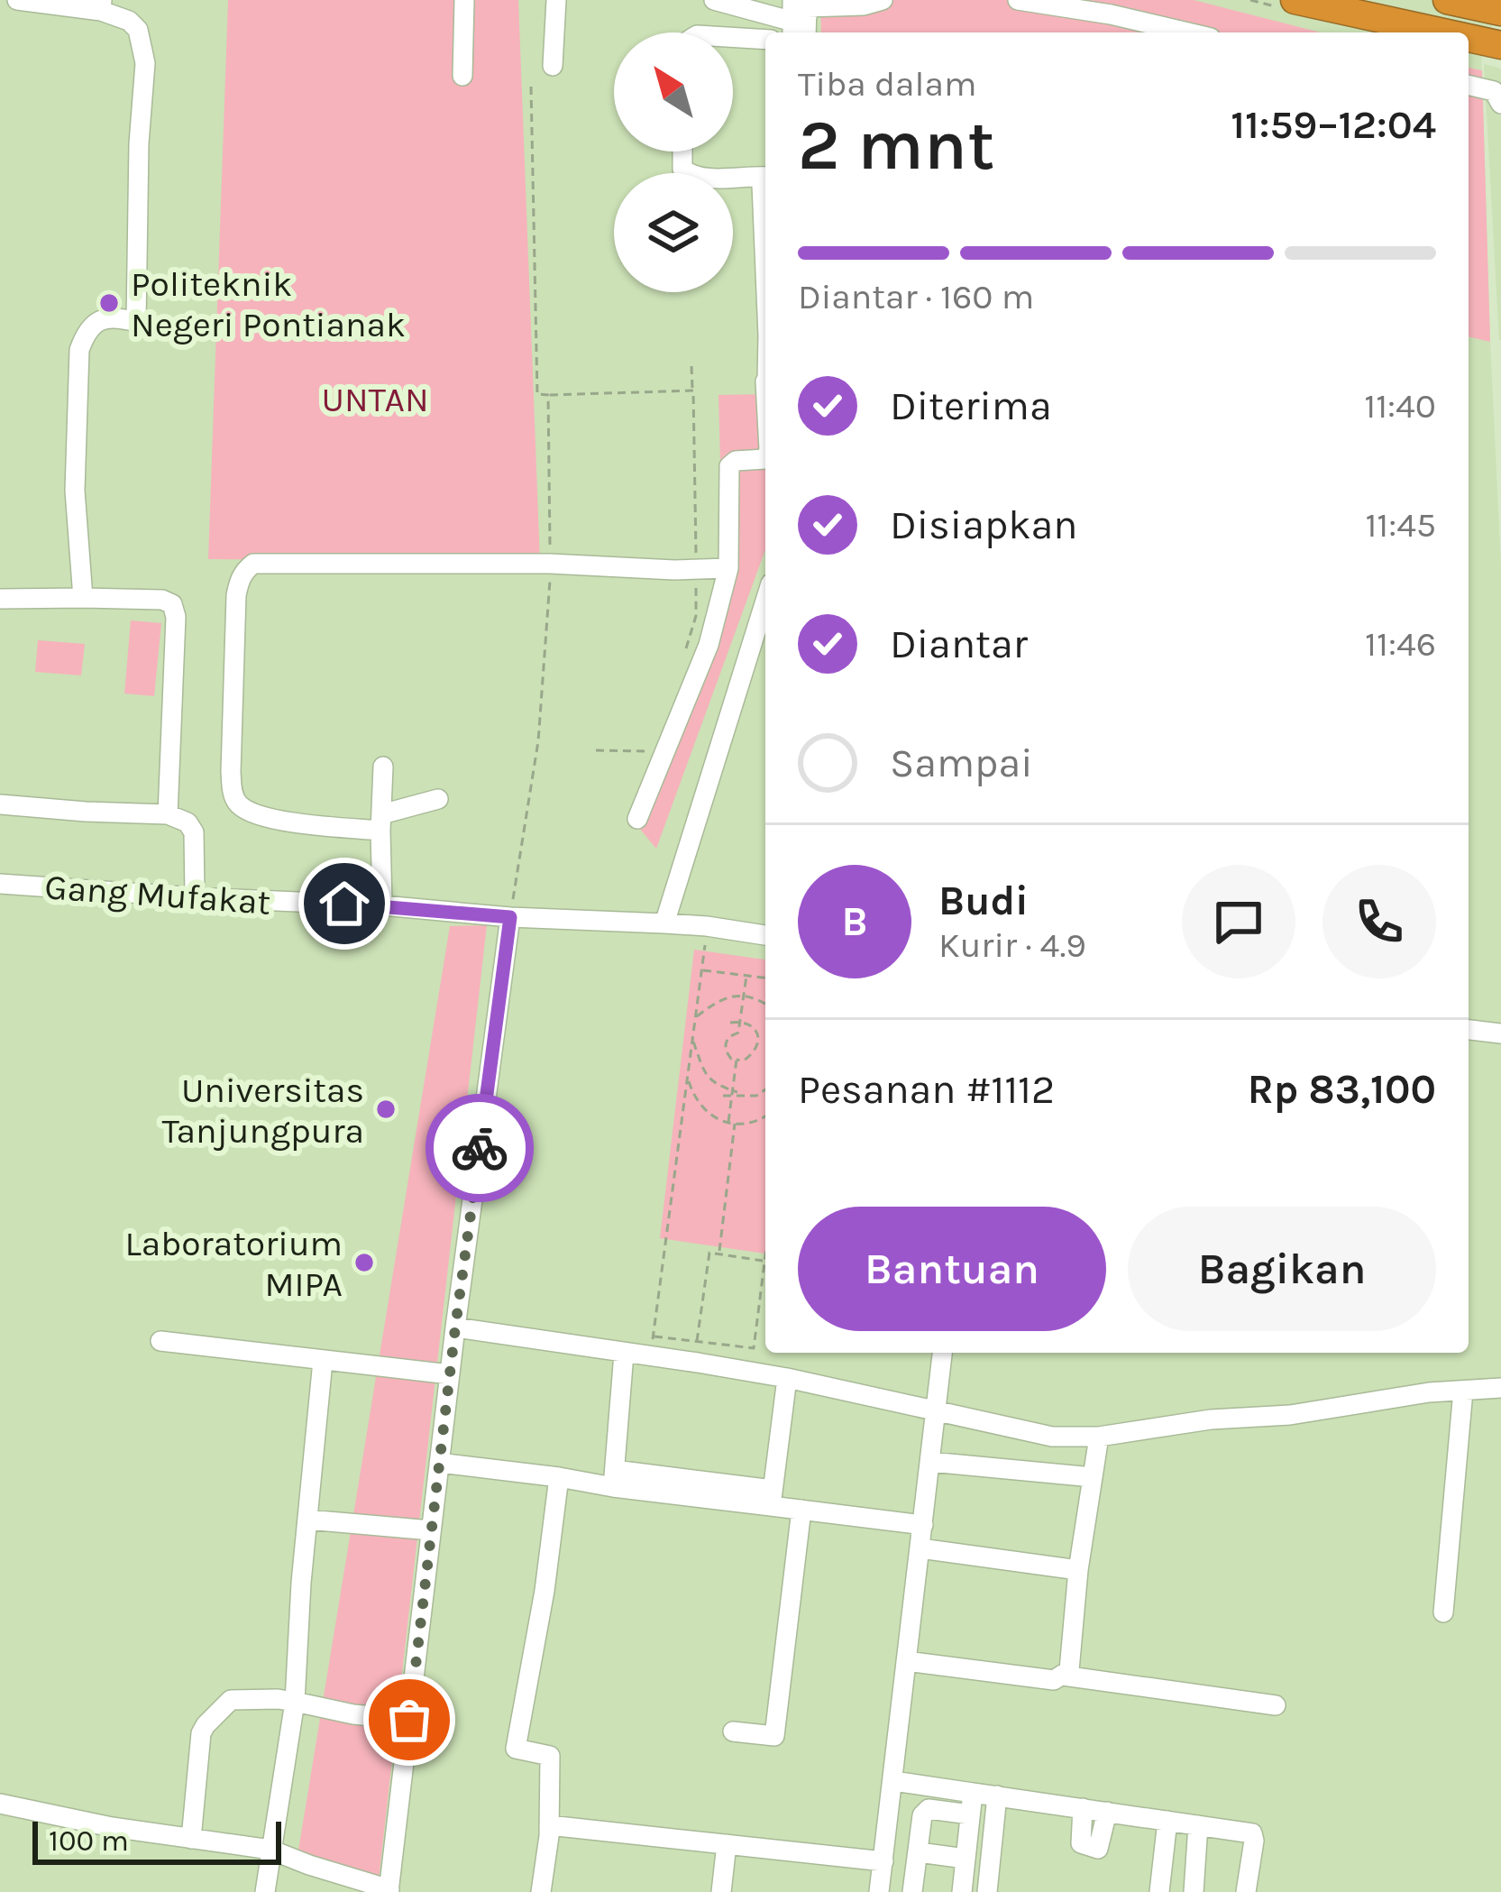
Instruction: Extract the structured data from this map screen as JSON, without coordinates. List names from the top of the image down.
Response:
{
  "streets": {
    "street": ["Gang Mufakat"]
  },
  "parks": ["UNTAN"],
  "places": ["Politeknik Negeri Pontianak", "Universitas Tanjungpura", "Laboratorium MIPA"],
  "scale_bar": "100 m",
  "north": "top left",
  "page": {
    "heading": ["2 mnt", "Tiba dalam", "11:59–12:04"],
    "panel": [
      "Budi",
      "Kurir · 4.9",
      "Pesanan #1112",
      "Rp 83,100"
    ],
    "bar": "Diantar · 160 m",
    "list": [
      ["Diterima", "11:40"],
      ["Disiapkan", "11:45"],
      ["Diantar", "11:46"],
      "Sampai"
    ],
    "round": "B",
    "buttons": ["Bantuan", "Bagikan"],
    "scale": "100 m"
  }
}
